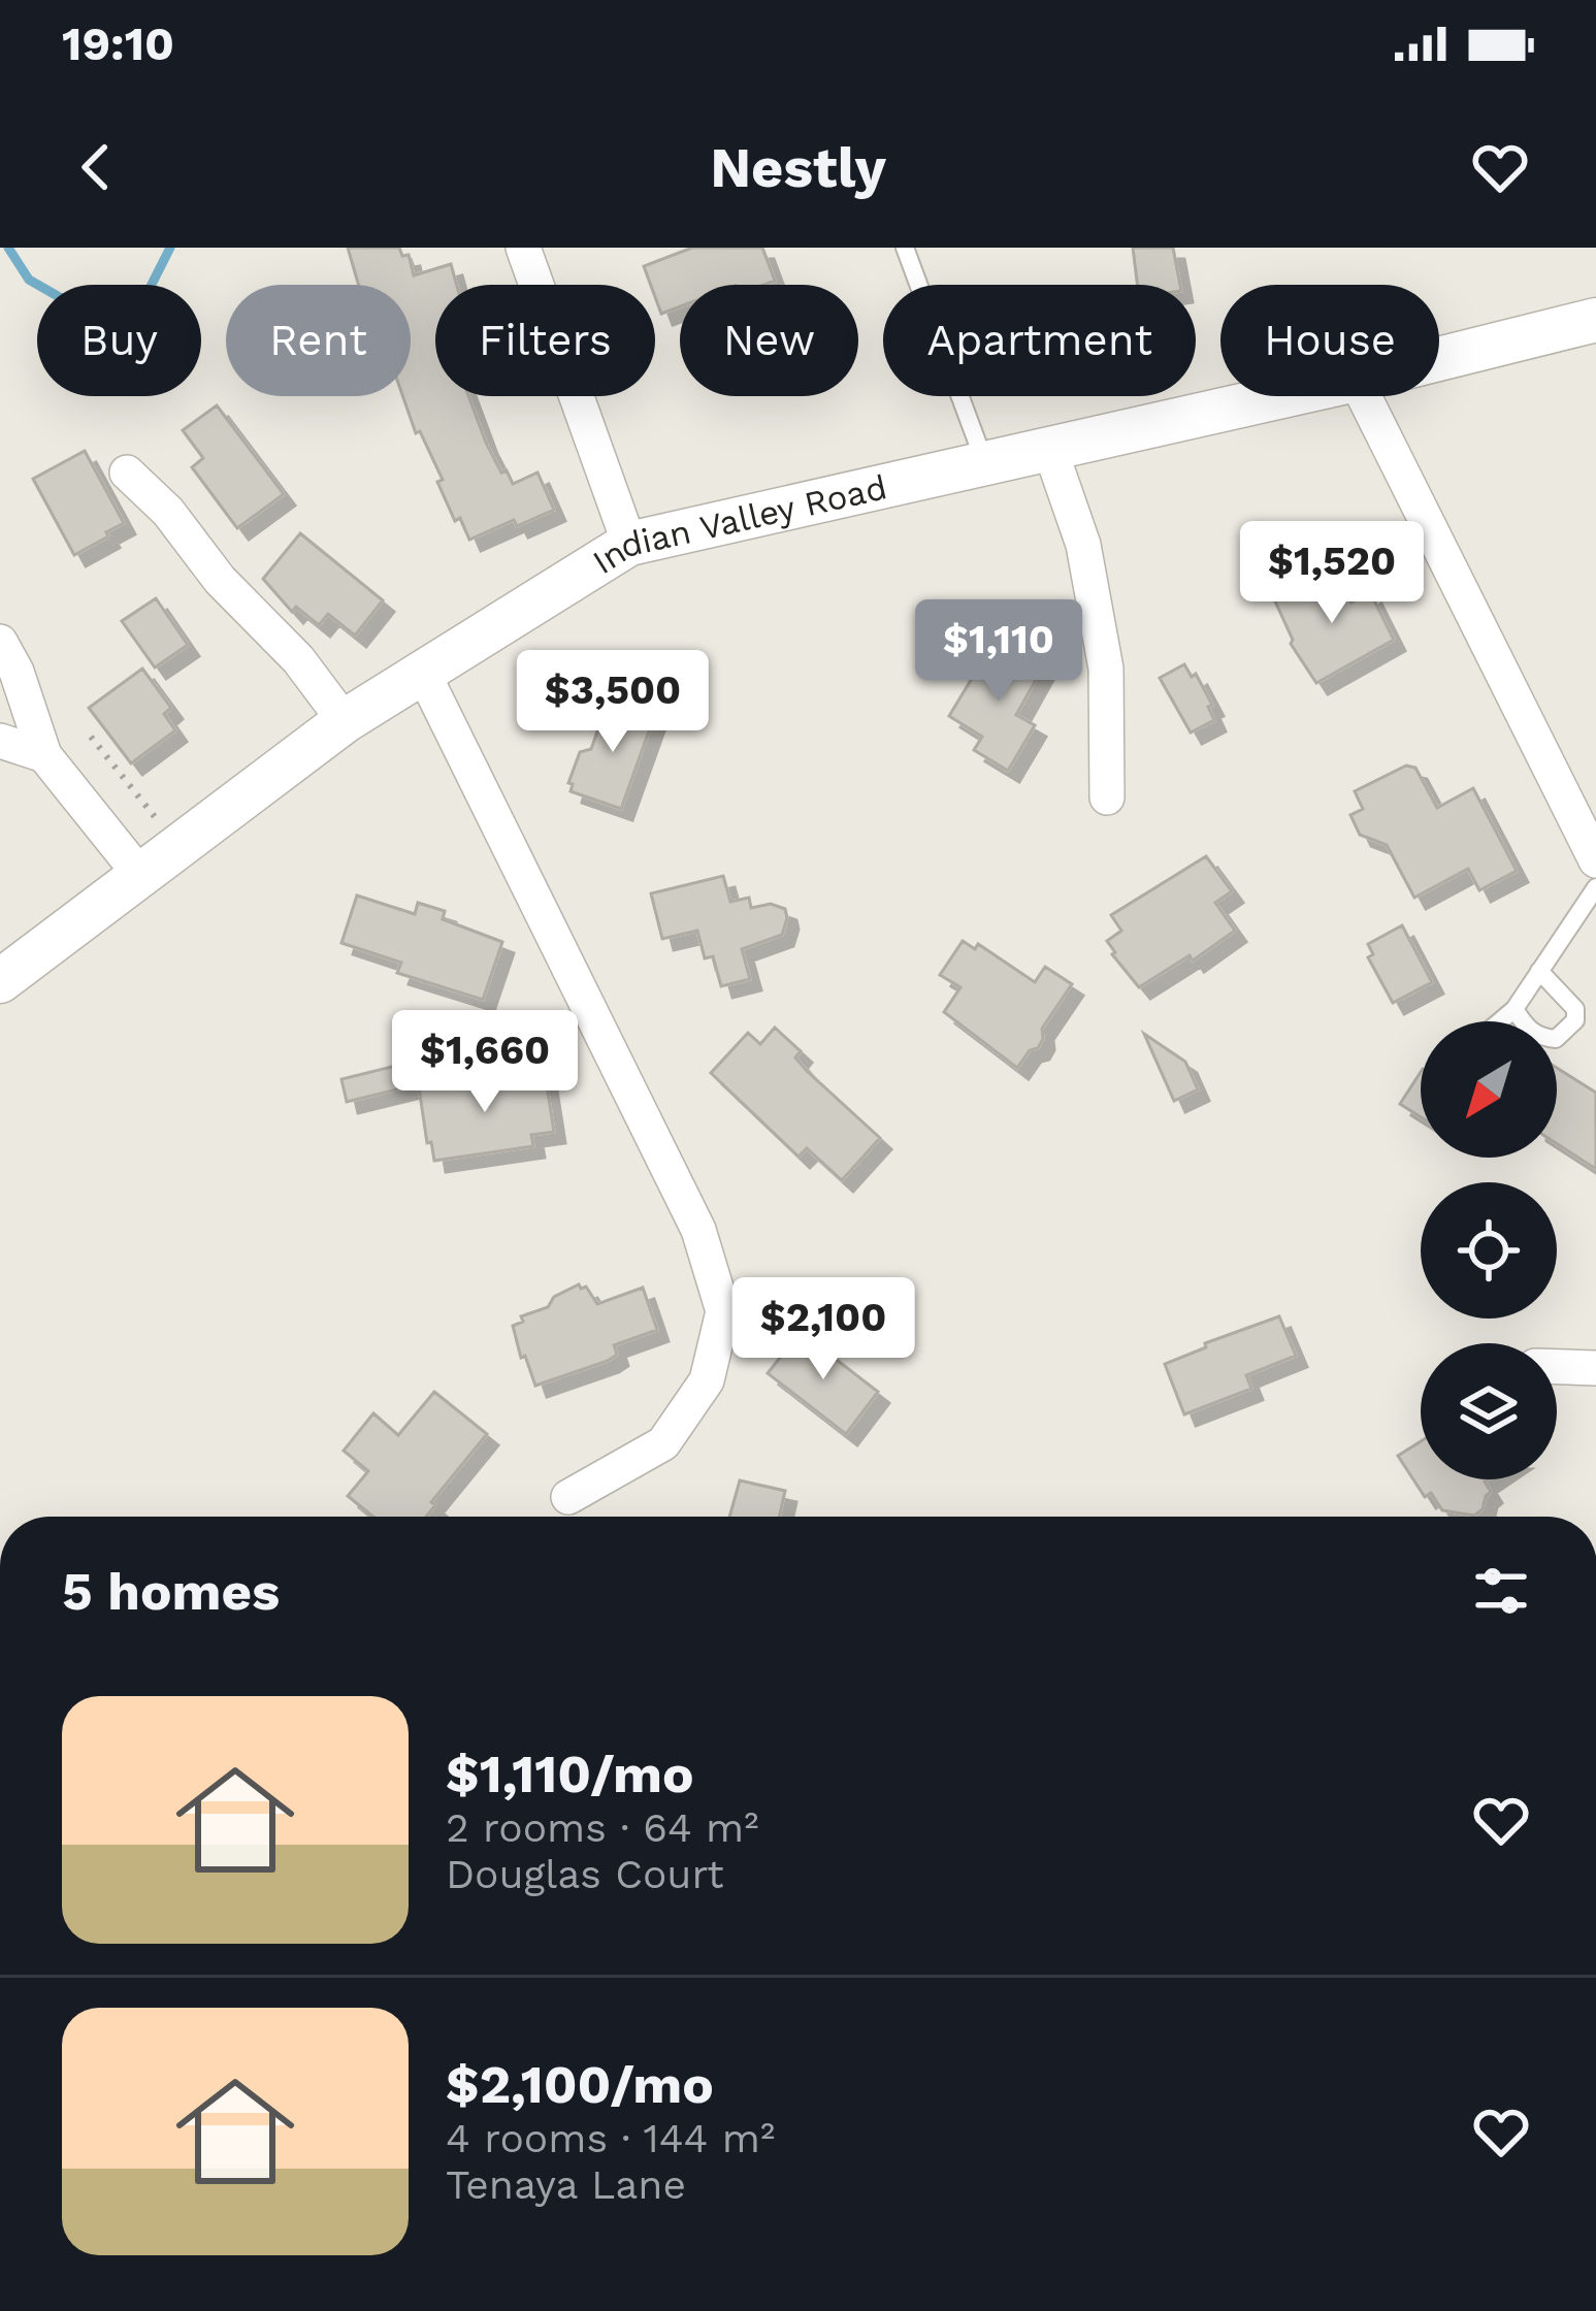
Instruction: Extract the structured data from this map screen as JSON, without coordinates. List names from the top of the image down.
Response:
{
  "streets": {
    "street": ["Indian Valley Road"]
  },
  "north": "bottom left",
  "page": {
    "status": "19:10",
    "header": "Nestly",
    "chip": [
      "Buy",
      "Rent",
      "Filters",
      "New",
      "Apartment",
      "House"
    ],
    "price": [
      "$1,520",
      "$1,110",
      "$3,500",
      "$1,660",
      "$2,100"
    ],
    "heading": "5 homes",
    "list": [
      {
        "name": "$1,110/mo",
        "note": "2 rooms · 64 m² · Douglas Court"
      },
      {
        "name": "$2,100/mo",
        "note": "4 rooms · 144 m² · Tenaya Lane"
      }
    ]
  }
}
